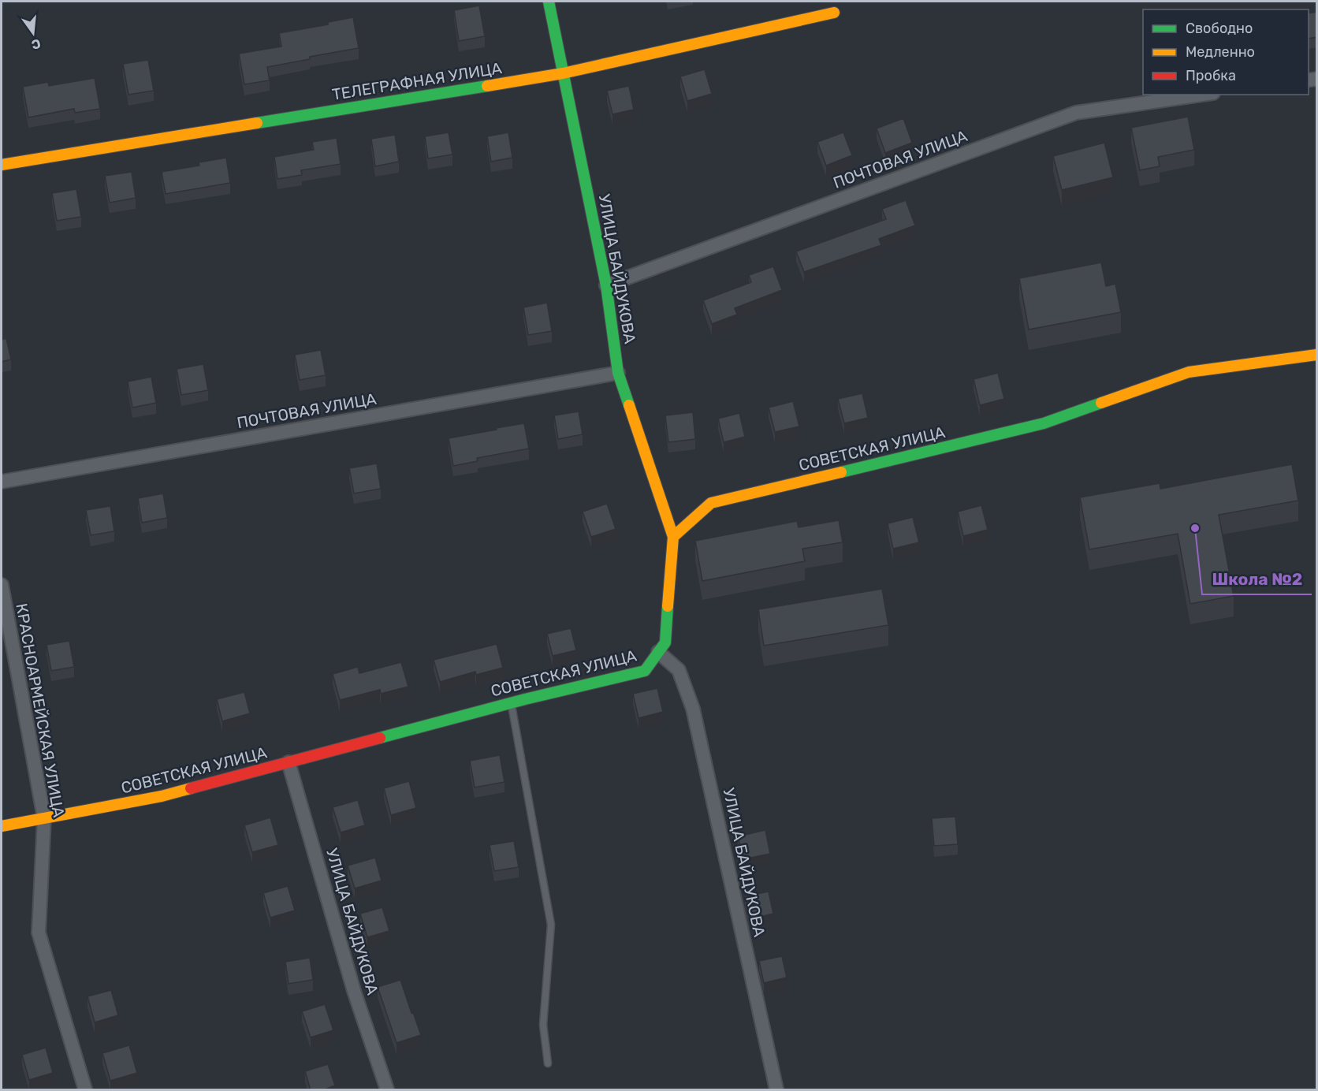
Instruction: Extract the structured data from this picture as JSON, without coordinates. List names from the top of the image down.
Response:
{
  "streets": {
    "street": [
      "ТЕЛЕГРАФНАЯ УЛИЦА",
      "ПОЧТОВАЯ УЛИЦА",
      "УЛИЦА БАЙДУКОВА",
      "СОВЕТСКАЯ УЛИЦА",
      "КРАСНОАРМЕЙСКАЯ УЛИЦА"
    ]
  },
  "crossings": [
    ["ТЕЛЕГРАФНАЯ УЛИЦА", "УЛИЦА БАЙДУКОВА"],
    ["ПОЧТОВАЯ УЛИЦА", "УЛИЦА БАЙДУКОВА"],
    ["УЛИЦА БАЙДУКОВА", "СОВЕТСКАЯ УЛИЦА"],
    ["СОВЕТСКАЯ УЛИЦА", "КРАСНОАРМЕЙСКАЯ УЛИЦА"]
  ],
  "places": ["Школа №2"],
  "legend": ["Свободно", "Медленно", "Пробка"],
  "north": "bottom"
}
